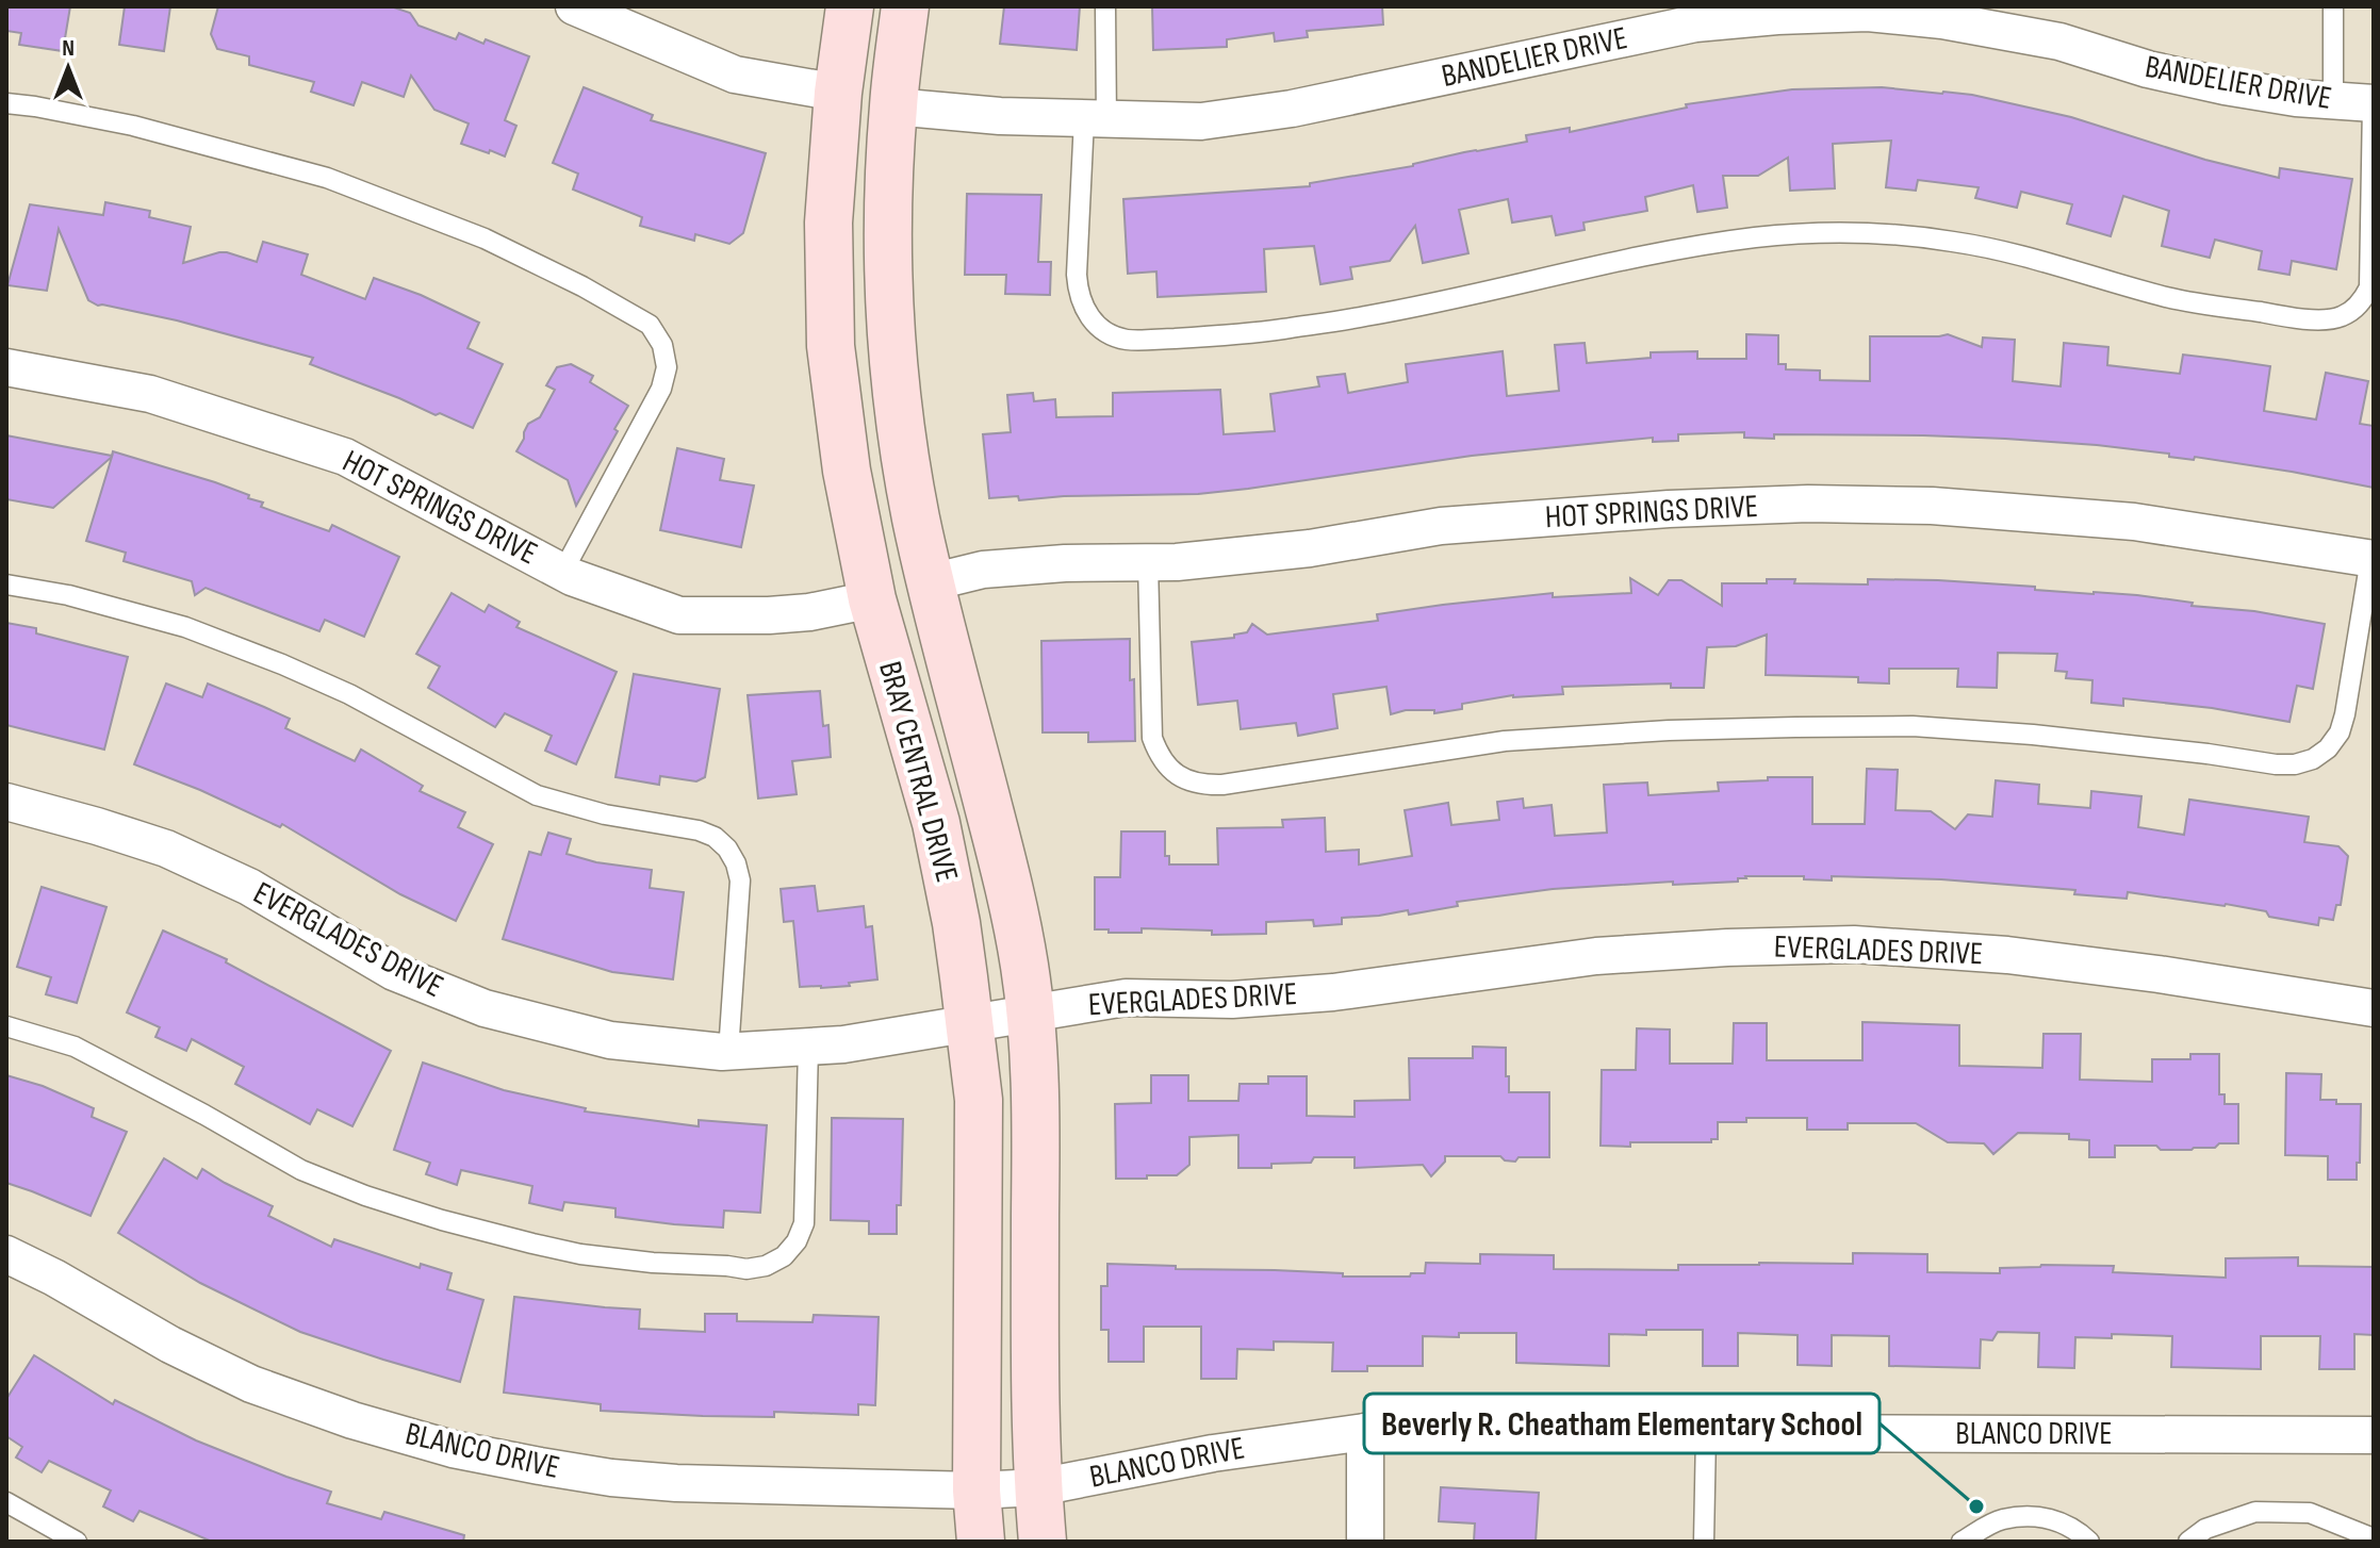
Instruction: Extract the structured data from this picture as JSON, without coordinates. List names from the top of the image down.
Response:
{
  "streets": {
    "street": [
      "BANDELIER DRIVE",
      "HOT SPRINGS DRIVE",
      "BRAY CENTRAL DRIVE",
      "EVERGLADES DRIVE",
      "BLANCO DRIVE"
    ]
  },
  "crossings": [
    ["BANDELIER DRIVE", "BRAY CENTRAL DRIVE"],
    ["HOT SPRINGS DRIVE", "BRAY CENTRAL DRIVE"],
    ["BRAY CENTRAL DRIVE", "EVERGLADES DRIVE"],
    ["BRAY CENTRAL DRIVE", "BLANCO DRIVE"]
  ],
  "places": ["Beverly R. Cheatham Elementary School"],
  "north": "top"
}
